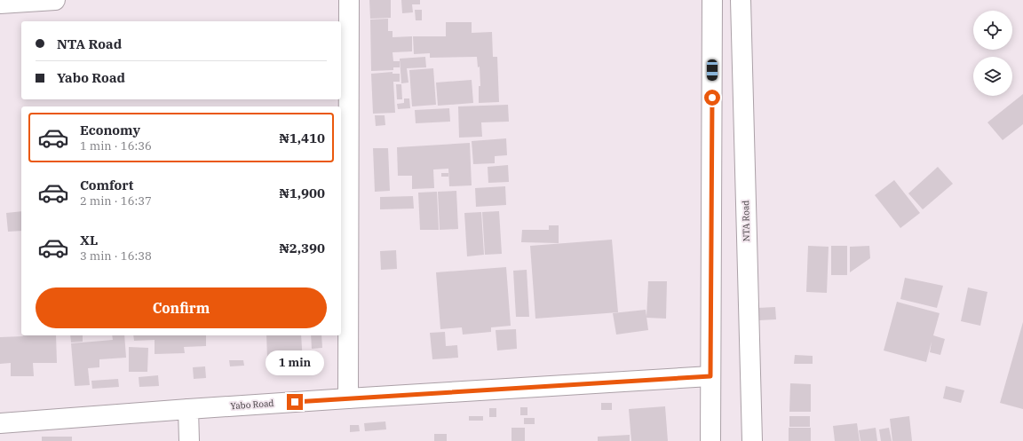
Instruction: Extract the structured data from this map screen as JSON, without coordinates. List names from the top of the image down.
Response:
{
  "streets": {
    "street": ["NTA Road", "Yabo Road"]
  },
  "page": {
    "banner": ["NTA Road", "Yabo Road"],
    "list": [
      {
        "name": "Economy",
        "note": "1 min · 16:36",
        "value": "₦1,410"
      },
      {
        "name": "Comfort",
        "note": "2 min · 16:37",
        "value": "₦1,900"
      },
      {
        "name": "XL",
        "note": "3 min · 16:38",
        "value": "₦2,390"
      }
    ],
    "buttons": "Confirm",
    "bubble": "1 min"
  }
}
